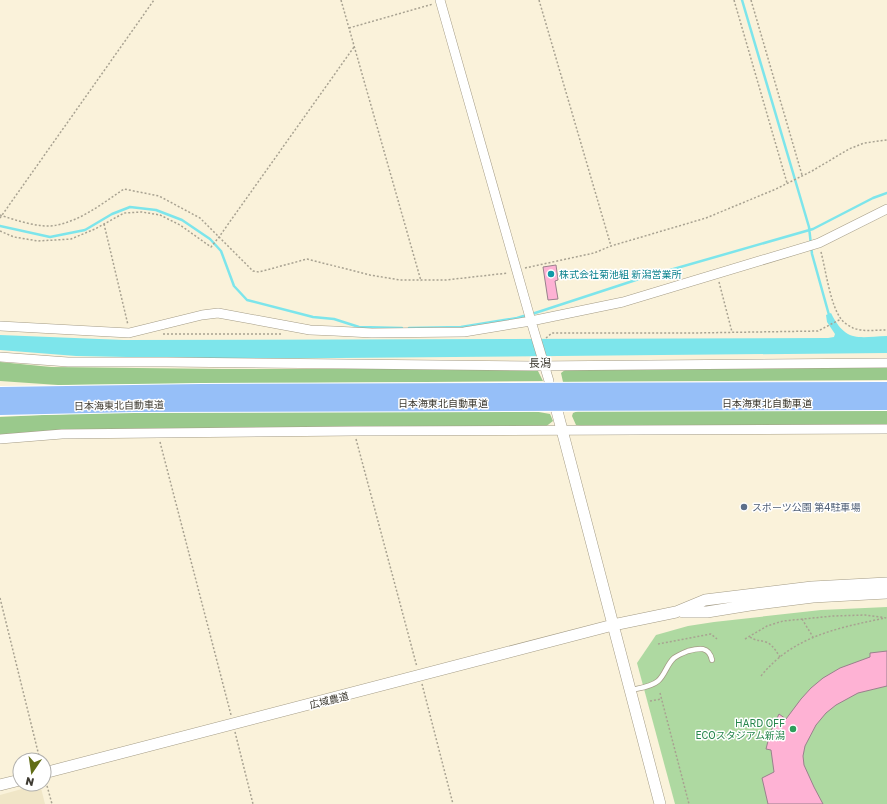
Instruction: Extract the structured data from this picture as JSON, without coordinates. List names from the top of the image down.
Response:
{
  "streets": {
    "highway": ["日本海東北自動車道"],
    "street": ["広域農道"]
  },
  "districts": ["長潟"],
  "places": ["株式会社菊池組 新潟営業所", "スポーツ公園 第4駐車場", "HARD OFF ECOスタジアム新潟"],
  "north": "bottom"
}
